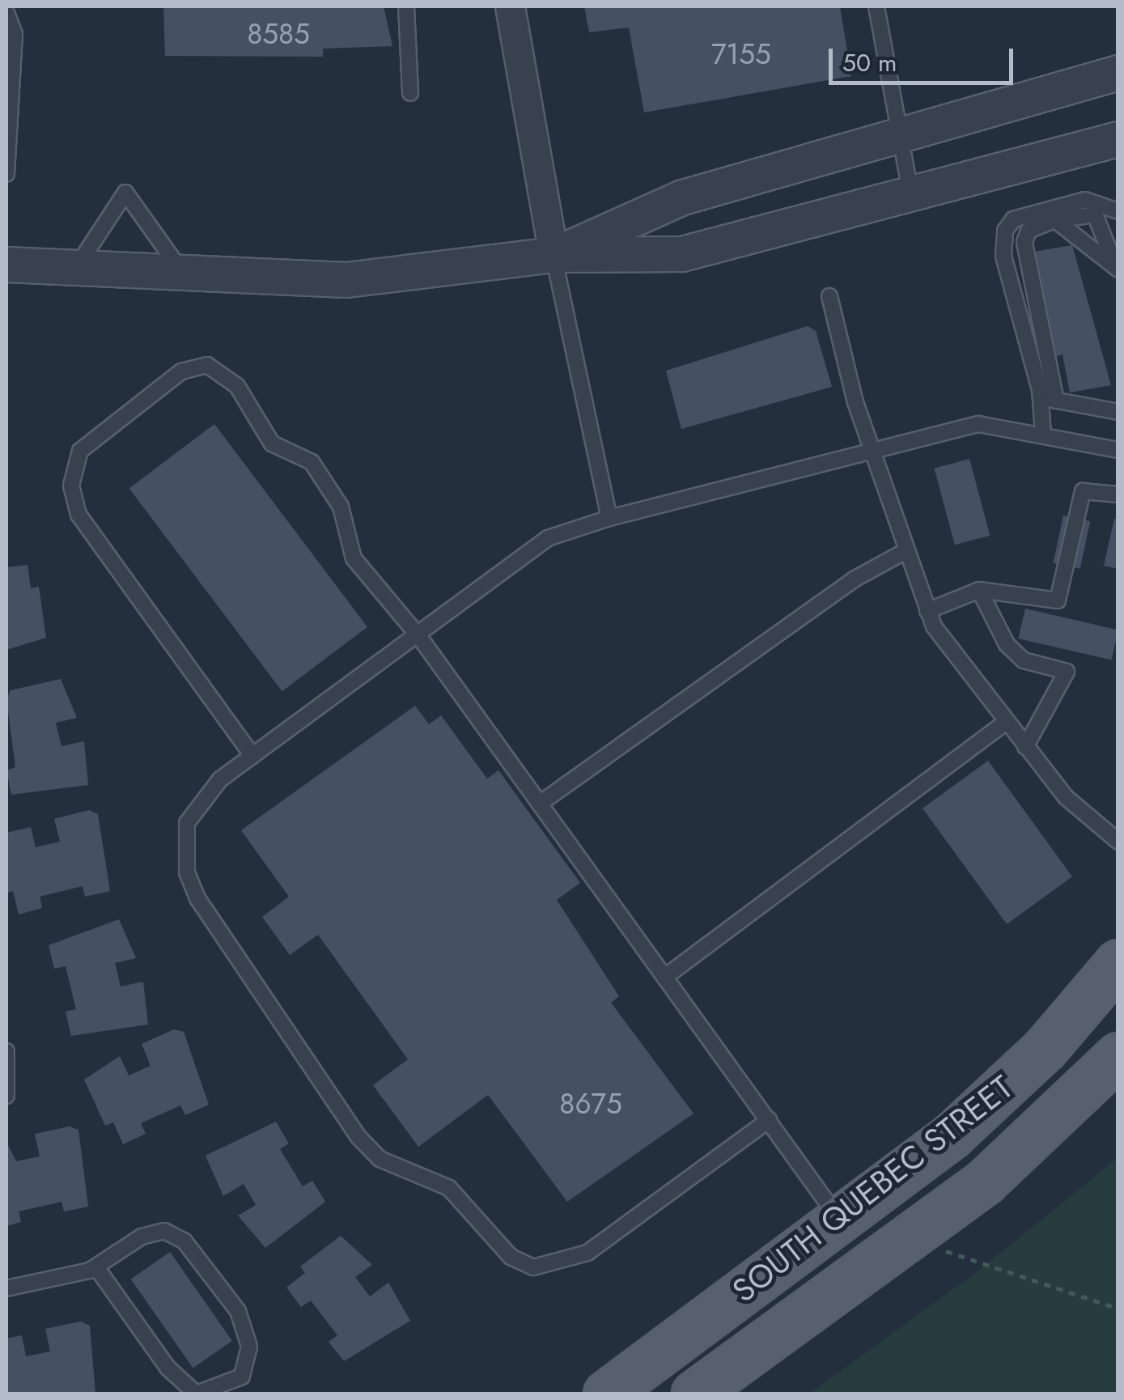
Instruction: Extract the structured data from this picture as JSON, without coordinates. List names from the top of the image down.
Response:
{
  "streets": {
    "main road": ["SOUTH QUEBEC STREET"]
  },
  "house_numbers": ["8585", "7155", "8675"],
  "scale_bar": "50 m"
}
